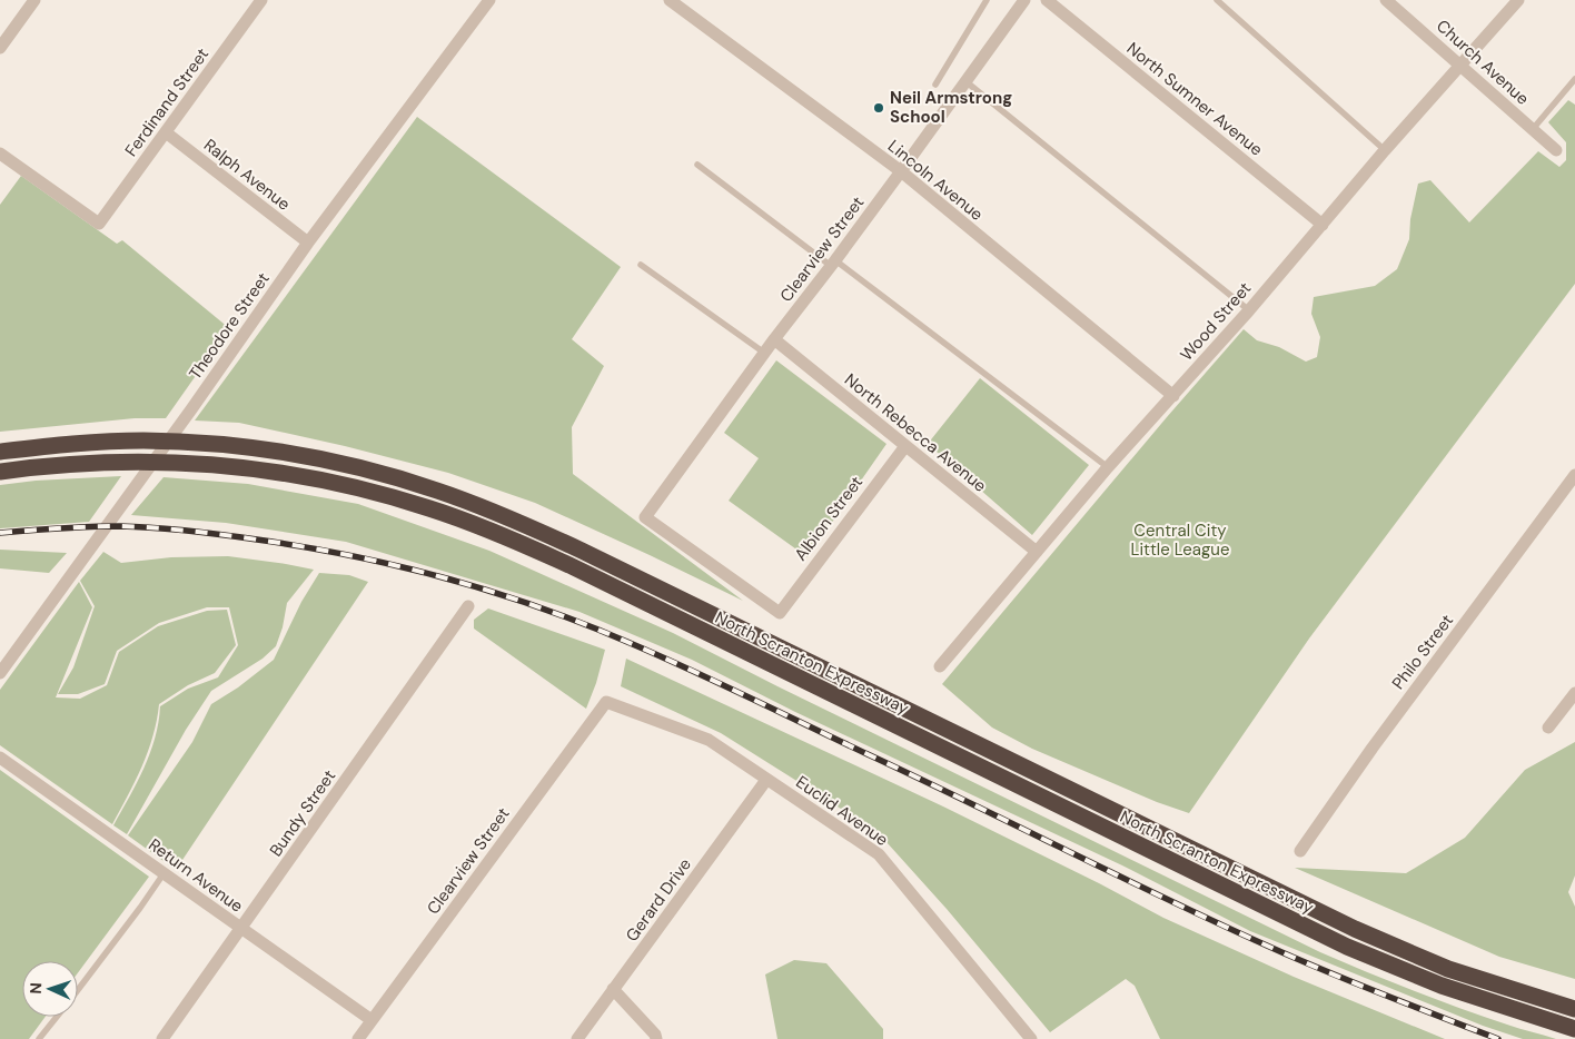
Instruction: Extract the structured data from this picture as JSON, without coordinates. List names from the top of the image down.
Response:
{
  "streets": {
    "highway": ["North Scranton Expressway"],
    "street": [
      "Church Avenue",
      "North Sumner Avenue",
      "Ferdinand Street",
      "Ralph Avenue",
      "Lincoln Avenue",
      "Clearview Street",
      "Wood Street",
      "Theodore Street",
      "North Rebecca Avenue",
      "Albion Street",
      "Philo Street",
      "Euclid Avenue",
      "Bundy Street",
      "Return Avenue",
      "Gerard Drive"
    ]
  },
  "crossings": [
    ["Church Avenue", "Wood Street"],
    ["North Sumner Avenue", "Wood Street"],
    ["Ferdinand Street", "Ralph Avenue"],
    ["Ralph Avenue", "Theodore Street"],
    ["Lincoln Avenue", "Clearview Street"],
    ["Lincoln Avenue", "Wood Street"],
    ["Clearview Street", "North Rebecca Avenue"],
    ["Clearview Street", "Albion Street"],
    ["Clearview Street", "Euclid Avenue"],
    ["Clearview Street", "Return Avenue"],
    ["Wood Street", "North Rebecca Avenue"],
    ["North Rebecca Avenue", "Albion Street"],
    ["Euclid Avenue", "Gerard Drive"],
    ["Bundy Street", "Return Avenue"]
  ],
  "parks": ["Central City Little League"],
  "places": ["Neil Armstrong School"],
  "north": "left"
}
